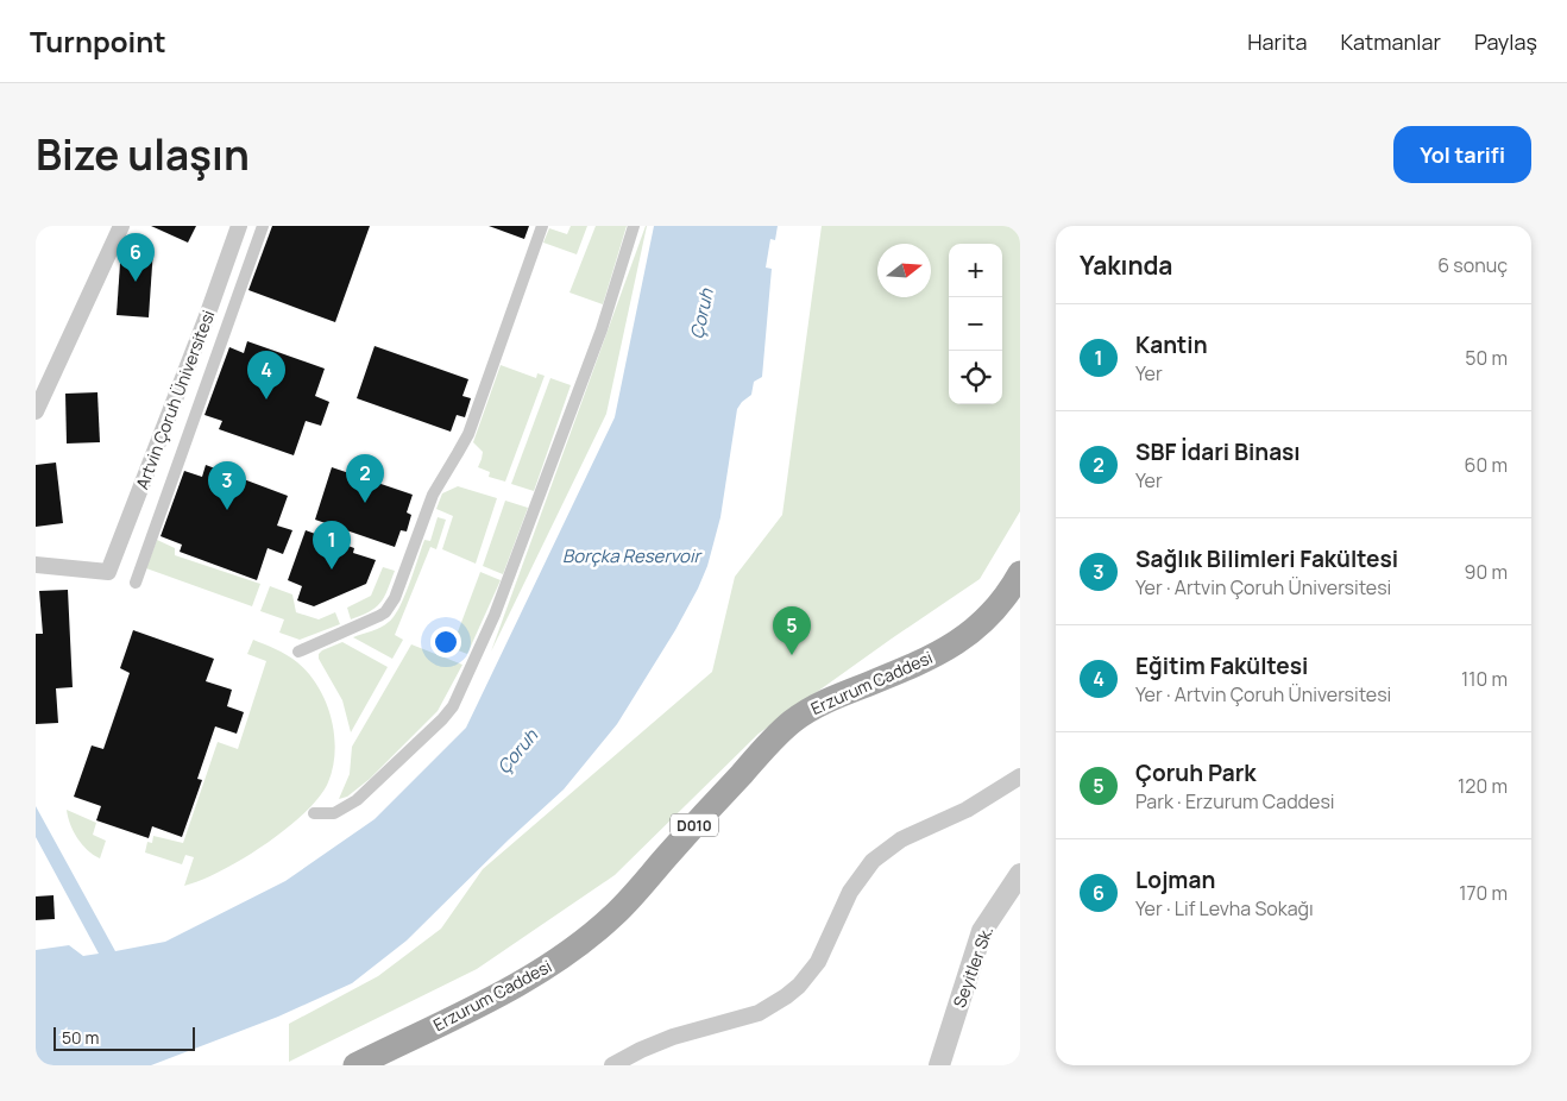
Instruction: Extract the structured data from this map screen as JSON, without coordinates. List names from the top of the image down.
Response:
{
  "streets": {
    "main road": ["Erzurum Caddesi", "D010"],
    "street": ["Artvin Çoruh Üniversitesi", "Seyitler Sk."]
  },
  "water": ["Çoruh", "Borçka Reservoir"],
  "scale_bar": "50 m",
  "north": "right",
  "page": {
    "header": "Turnpoint",
    "nav": ["Harita", "Katmanlar", "Paylaş"],
    "title": "Bize ulaşın",
    "buttons": "Yol tarifi",
    "heading": ["Yakında", "6 sonuç"],
    "pins": [
      "6",
      "4",
      "2",
      "3",
      "1",
      "5"
    ],
    "map_buttons": ["+", "−"],
    "list": [
      {
        "mark": "1",
        "name": "Kantin",
        "note": "Yer",
        "value": "50 m"
      },
      {
        "mark": "2",
        "name": "SBF İdari Binası",
        "note": "Yer",
        "value": "60 m"
      },
      {
        "mark": "3",
        "name": "Sağlık Bilimleri Fakültesi",
        "note": "Yer · Artvin Çoruh Üniversitesi",
        "value": "90 m"
      },
      {
        "mark": "4",
        "name": "Eğitim Fakültesi",
        "note": "Yer · Artvin Çoruh Üniversitesi",
        "value": "110 m"
      },
      {
        "mark": "5",
        "name": "Çoruh Park",
        "note": "Park · Erzurum Caddesi",
        "value": "120 m"
      },
      {
        "mark": "6",
        "name": "Lojman",
        "note": "Yer · Lif Levha Sokağı",
        "value": "170 m"
      }
    ],
    "scale": "50 m"
  }
}
